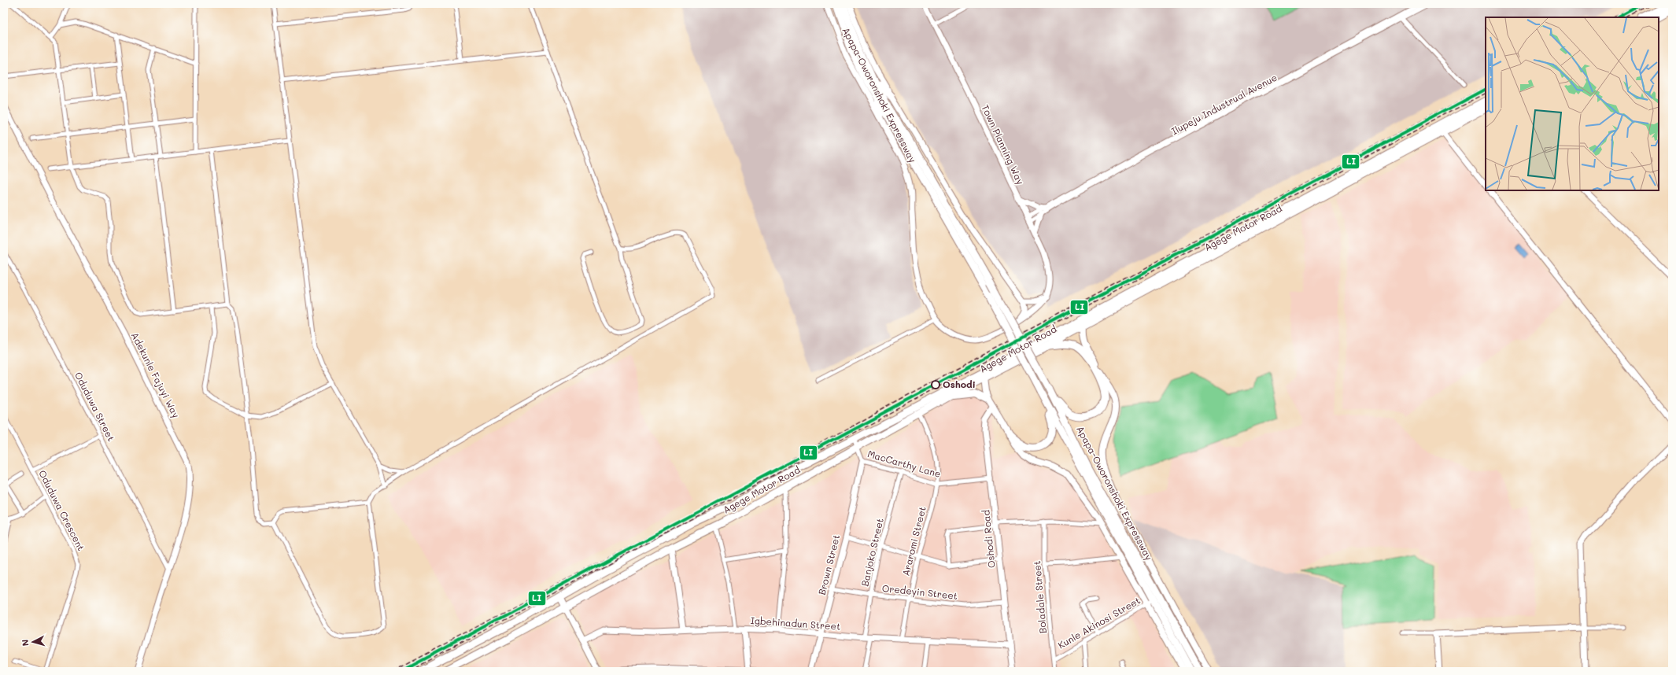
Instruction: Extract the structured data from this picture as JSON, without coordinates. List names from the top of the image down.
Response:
{
  "streets": {
    "highway": ["Apapa-Oworonshoki Expressway", "Agege Motor Road"],
    "street": [
      "Ilupeju Industrual Avenue",
      "Town Planning Way",
      "Adekunle Fajuyi Way",
      "Oduduwa Street",
      "MacCarthy Lane",
      "Oduduwa Crescent",
      "Oshodi Road",
      "Araromi Street",
      "Banjoko Street",
      "Brown Street",
      "Oredeyin Street",
      "Boladale Street",
      "Kunle Akinosi Street",
      "Igbehinadun Street"
    ]
  },
  "crossings": [
    ["Apapa-Oworonshoki Expressway", "Town Planning Way"],
    ["Apapa-Oworonshoki Expressway", "Agege Motor Road"],
    ["Apapa-Oworonshoki Expressway", "Oshodi Road"],
    ["Apapa-Oworonshoki Expressway", "Kunle Akinosi Street"],
    ["Ilupeju Industrual Avenue", "Town Planning Way"],
    ["Agege Motor Road", "MacCarthy Lane"],
    ["Agege Motor Road", "Araromi Street"],
    ["Adekunle Fajuyi Way", "Oduduwa Street"],
    ["MacCarthy Lane", "Oshodi Road"],
    ["MacCarthy Lane", "Araromi Street"],
    ["MacCarthy Lane", "Banjoko Street"],
    ["MacCarthy Lane", "Brown Street"],
    ["Oshodi Road", "Oredeyin Street"],
    ["Oshodi Road", "Igbehinadun Street"],
    ["Araromi Street", "Oredeyin Street"],
    ["Araromi Street", "Igbehinadun Street"],
    ["Banjoko Street", "Oredeyin Street"],
    ["Banjoko Street", "Igbehinadun Street"],
    ["Brown Street", "Oredeyin Street"],
    ["Brown Street", "Igbehinadun Street"],
    ["Boladale Street", "Kunle Akinosi Street"]
  ],
  "places": ["Oshodi"],
  "lines": ["transit line LI"],
  "north": "left"
}
